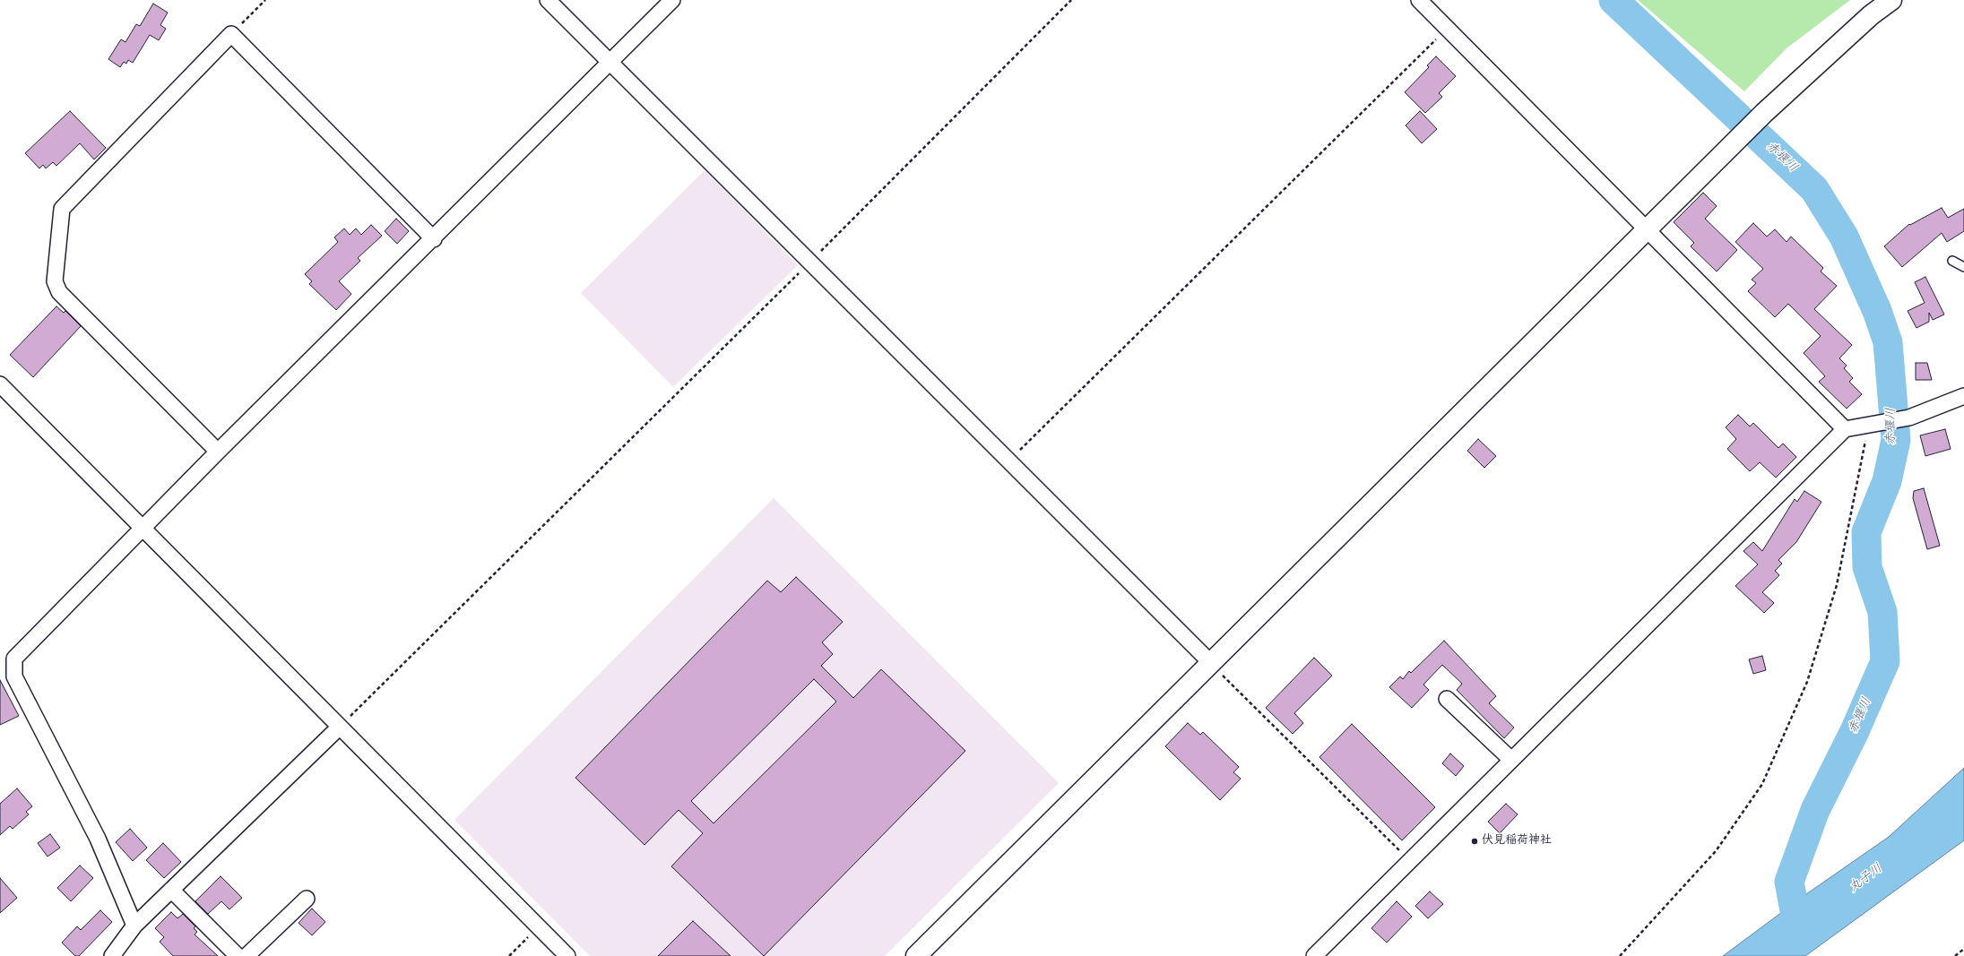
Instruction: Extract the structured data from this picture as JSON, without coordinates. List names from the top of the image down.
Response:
{
  "water": ["赤堰川", "丸子川"],
  "places": ["伏見稲荷神社"]
}
